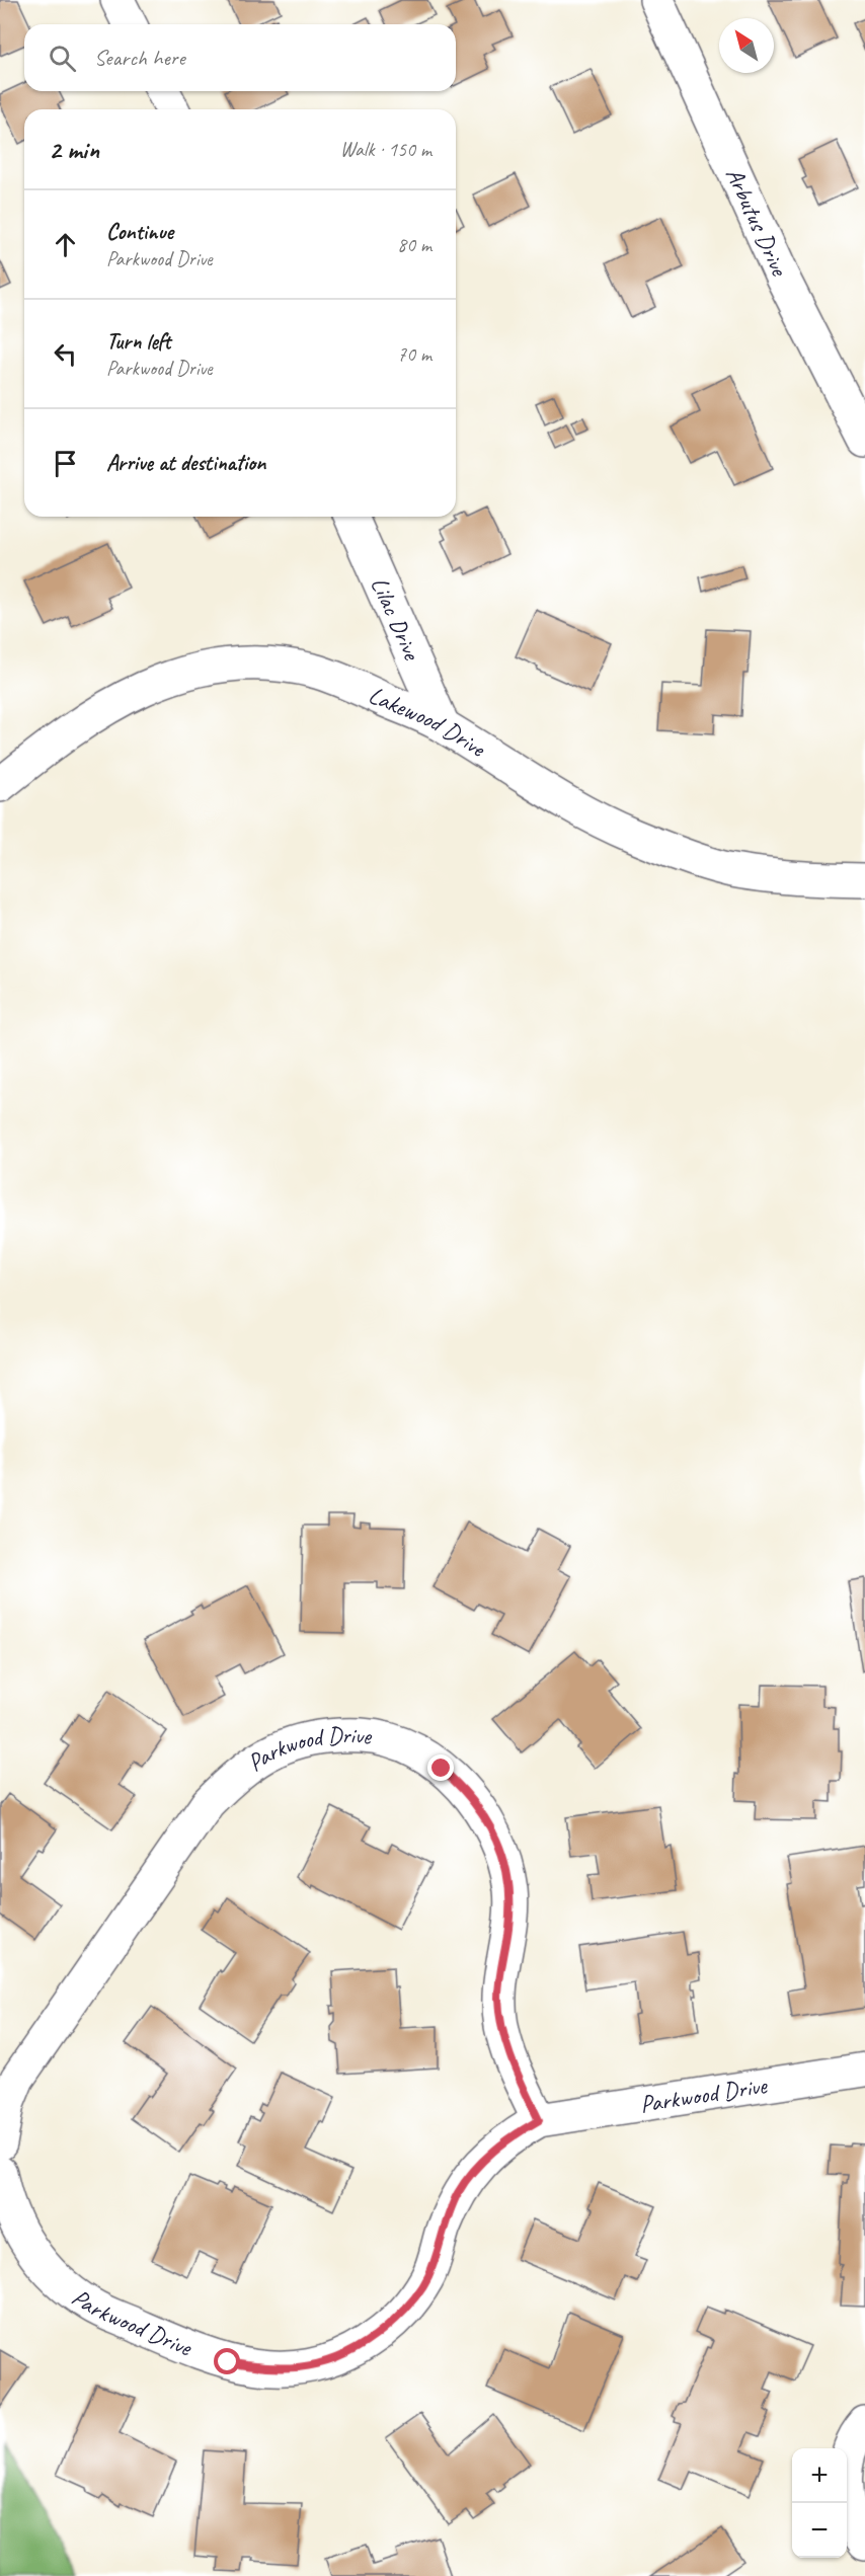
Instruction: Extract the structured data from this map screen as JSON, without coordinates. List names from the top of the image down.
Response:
{
  "streets": {
    "street": [
      "Arbutus Drive",
      "Lilac Drive",
      "Lakewood Drive",
      "Parkwood Drive"
    ]
  },
  "crossings": [
    ["Lilac Drive", "Lakewood Drive"]
  ],
  "north": "top left",
  "page": {
    "search": "Search here",
    "heading": ["2 min", "Walk · 150 m"],
    "list": [
      ["Continue", "Parkwood Drive", "80 m"],
      ["Turn left", "Parkwood Drive", "70 m"],
      "Arrive at destination"
    ],
    "map_buttons": ["+", "−"]
  }
}
